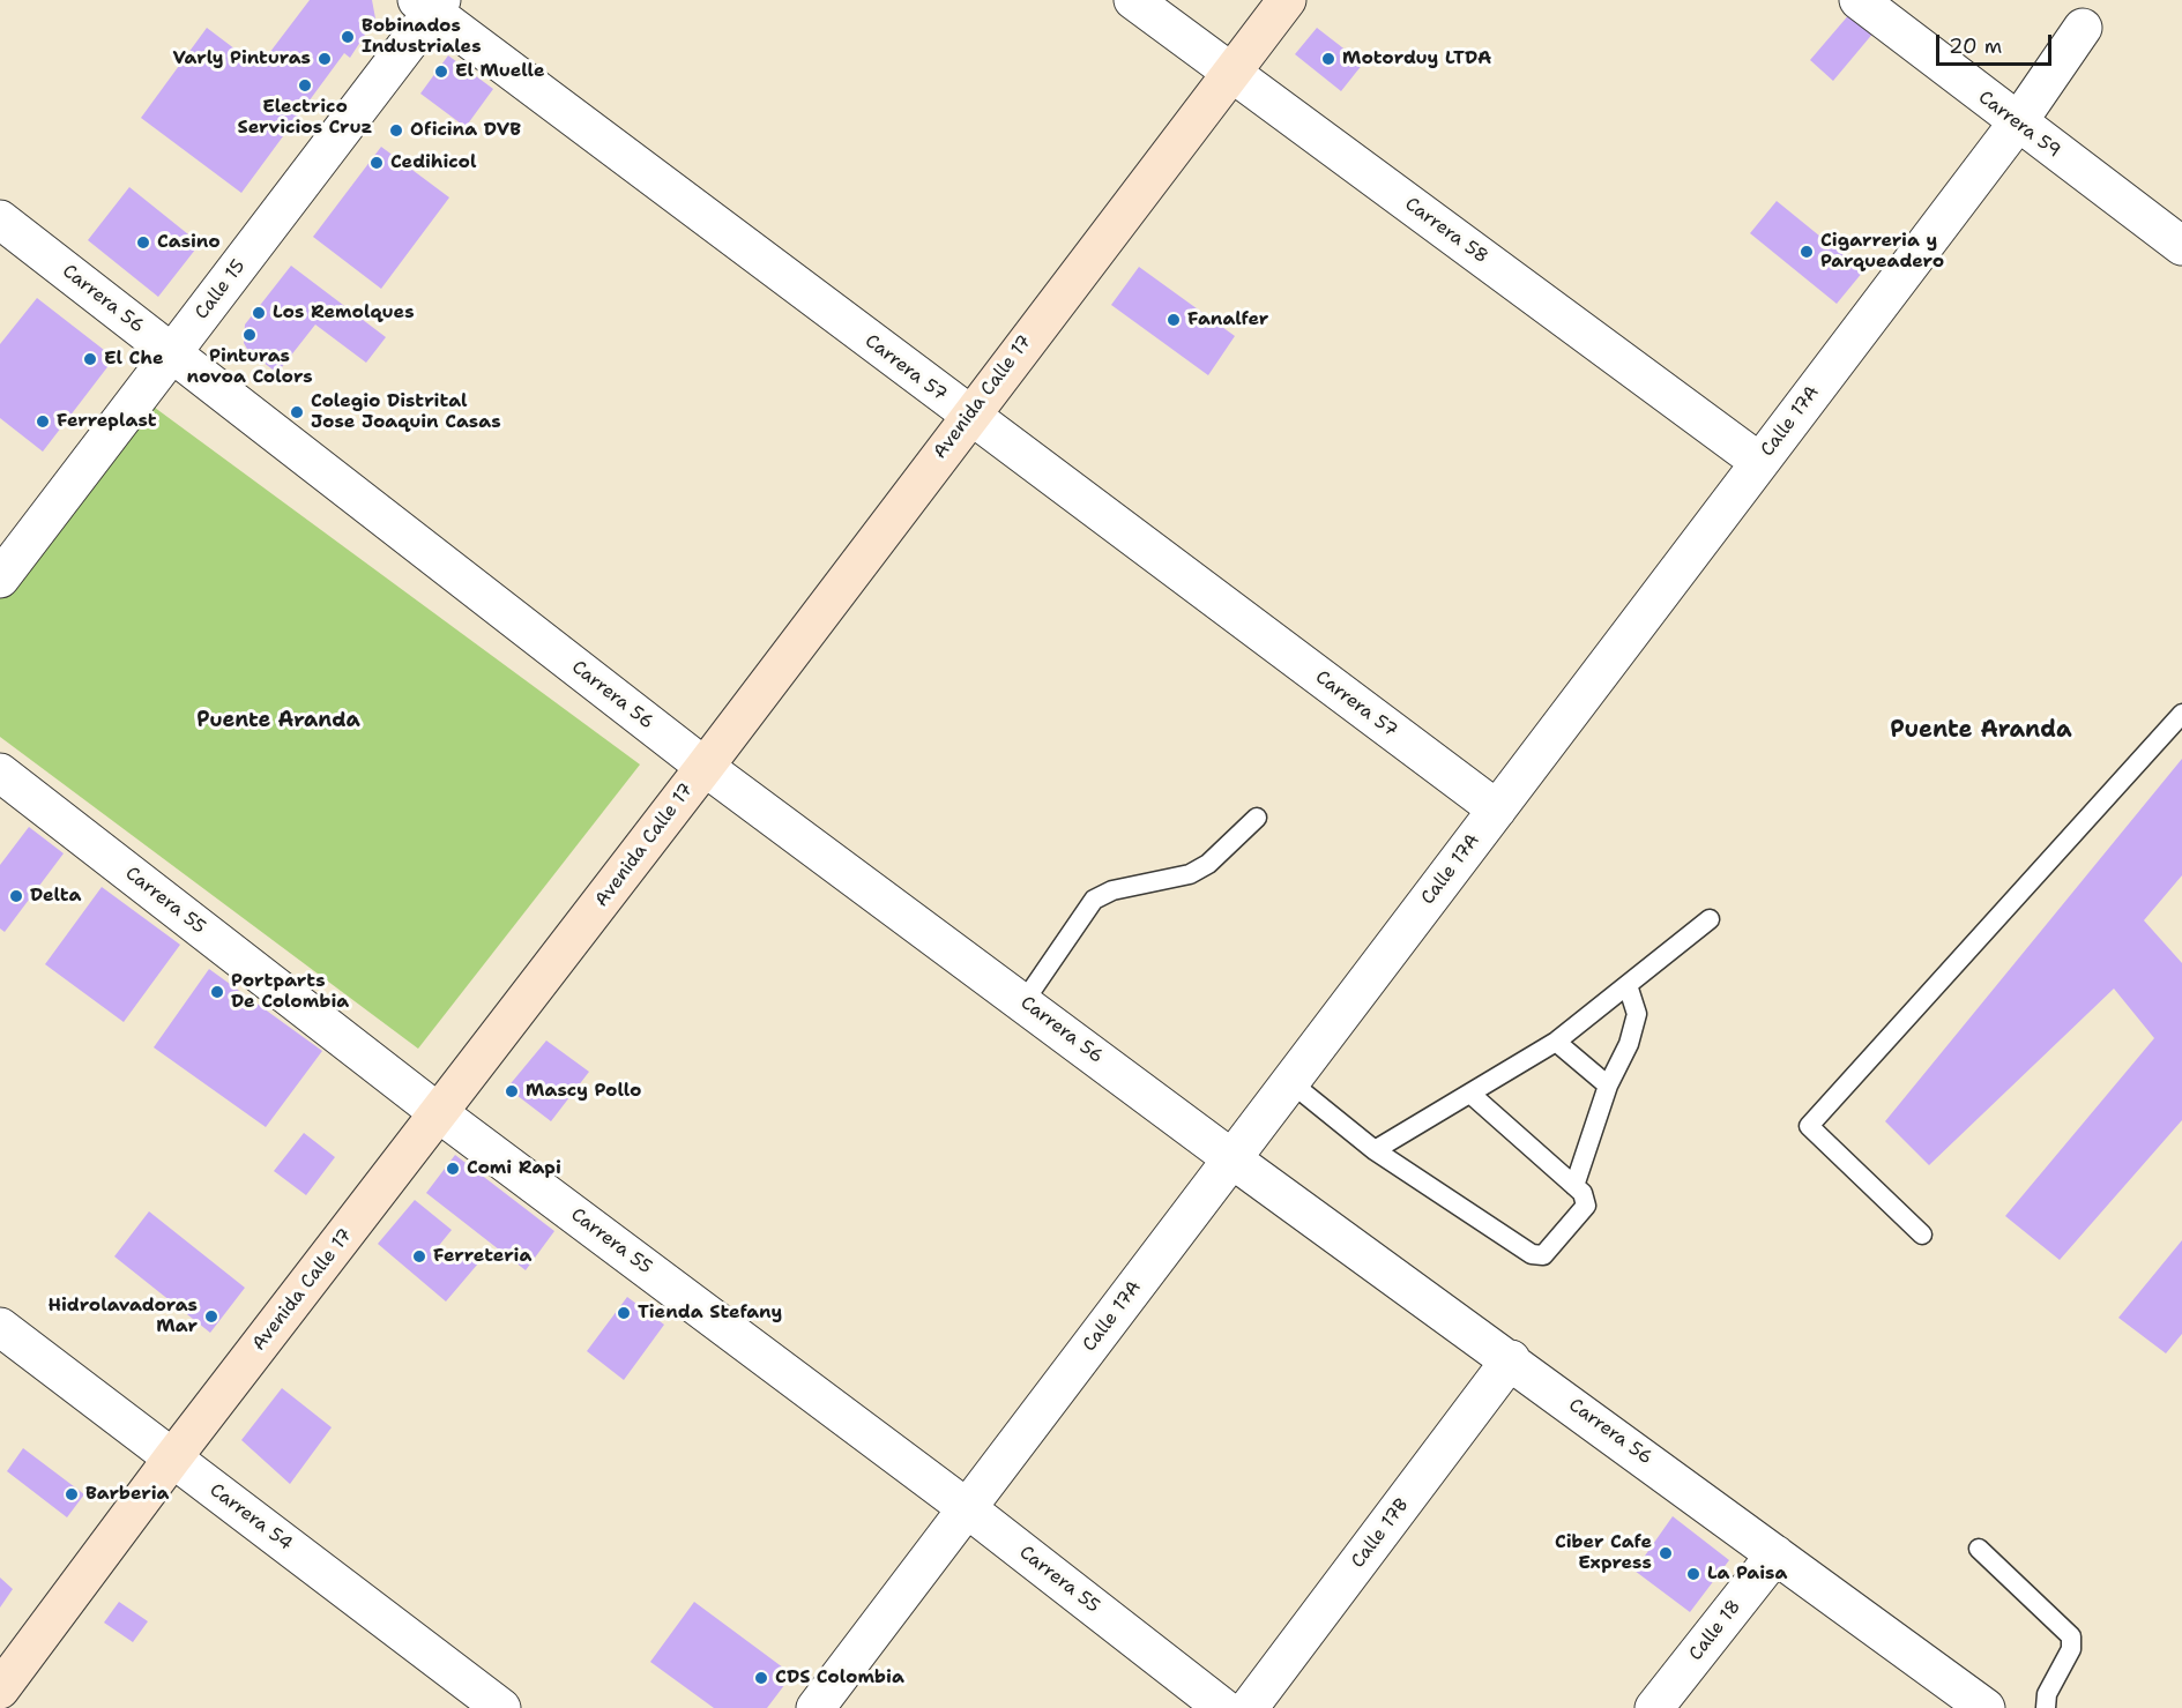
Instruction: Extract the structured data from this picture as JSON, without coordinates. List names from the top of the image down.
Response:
{
  "streets": {
    "street": [
      "Carrera 59",
      "Carrera 58",
      "Calle 15",
      "Carrera 56",
      "Carrera 57",
      "Avenida Calle 17",
      "Calle 17A",
      "Carrera 55",
      "Carrera 54",
      "Calle 17B",
      "Calle 18"
    ]
  },
  "crossings": [
    ["Carrera 59", "Calle 17A"],
    ["Carrera 58", "Avenida Calle 17"],
    ["Carrera 58", "Calle 17A"],
    ["Calle 15", "Carrera 56"],
    ["Calle 15", "Carrera 57"],
    ["Carrera 56", "Avenida Calle 17"],
    ["Carrera 56", "Calle 17A"],
    ["Carrera 56", "Calle 17B"],
    ["Carrera 56", "Calle 18"],
    ["Carrera 57", "Avenida Calle 17"],
    ["Carrera 57", "Calle 17A"],
    ["Avenida Calle 17", "Carrera 55"],
    ["Avenida Calle 17", "Carrera 54"],
    ["Calle 17A", "Carrera 55"]
  ],
  "districts": ["Puente Aranda", "Puente Aranda"],
  "places": [
    "Bobinados Industriales",
    "Varly Pinturas",
    "Motorduy LTDA",
    "El Muelle",
    "Electrico Servicios Cruz",
    "Oficina DVB",
    "Cedihicol",
    "Casino",
    "Cigarreria y Parqueadero",
    "Los Remolques",
    "Fanalfer",
    "Pinturas novoa Colors",
    "El Che",
    "Colegio Distrital Jose Joaquin Casas",
    "Ferreplast",
    "Delta",
    "Portparts De Colombia",
    "Mascy Pollo",
    "Comi Rapi",
    "Ferreteria",
    "Tienda Stefany",
    "Hidrolavadoras Mar",
    "Barberia",
    "Ciber Cafe Express",
    "La Paisa",
    "CDS Colombia"
  ],
  "scale_bar": "20 m"
}
